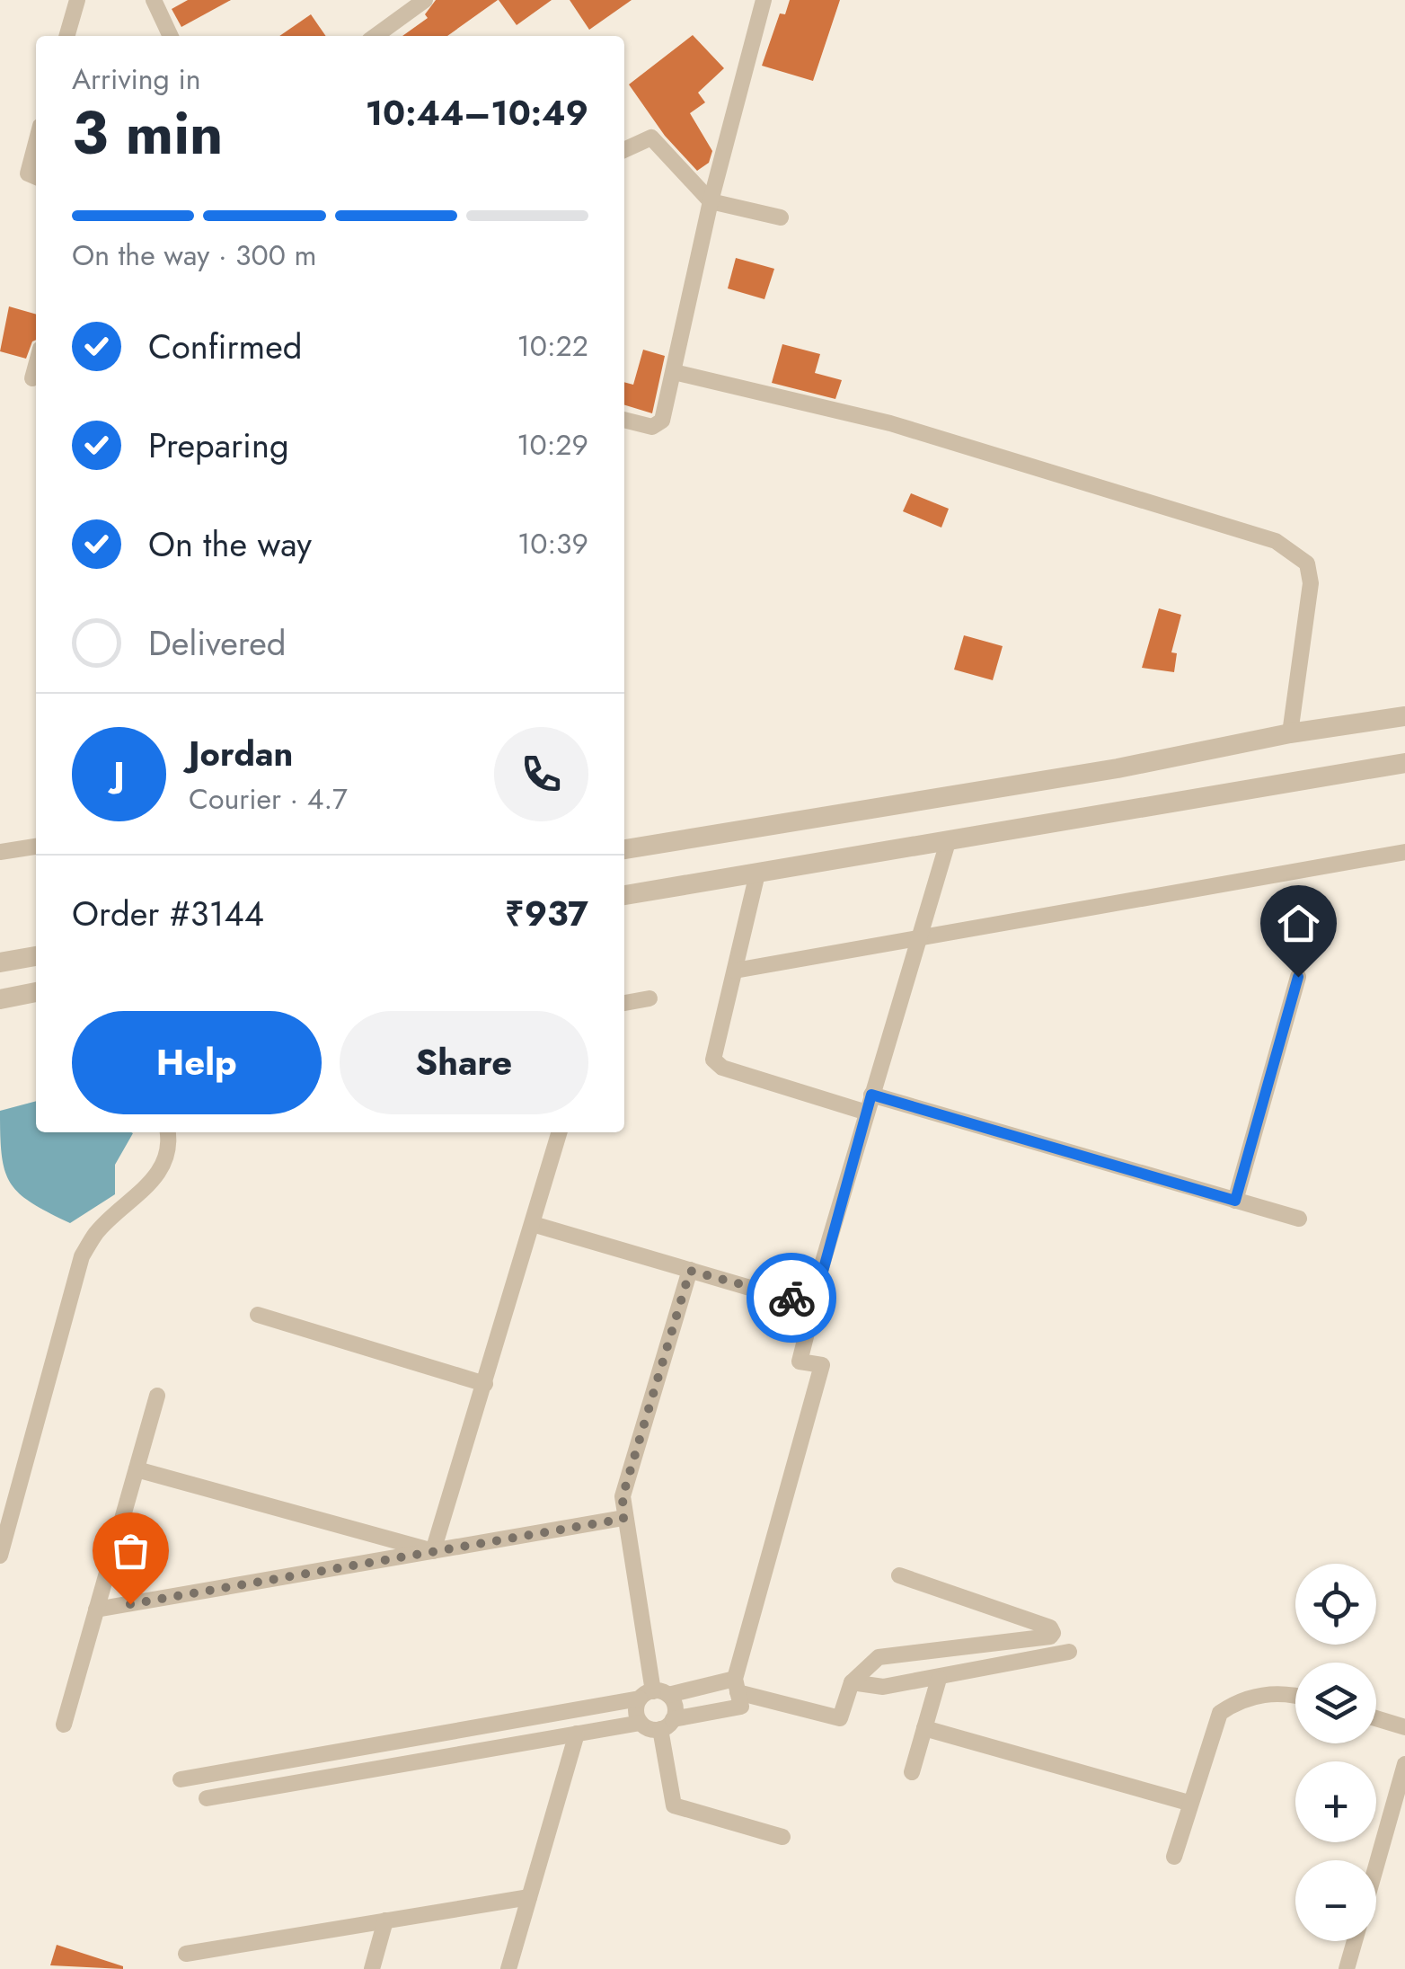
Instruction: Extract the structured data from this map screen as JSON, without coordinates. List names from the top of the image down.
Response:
{
  "page": {
    "heading": ["3 min", "Arriving in", "10:44–10:49"],
    "panel": [
      "Jordan",
      "Courier · 4.7",
      "Order #3144",
      "₹937"
    ],
    "bar": "On the way · 300 m",
    "list": [
      ["Confirmed", "10:22"],
      ["Preparing", "10:29"],
      ["On the way", "10:39"],
      "Delivered"
    ],
    "round": "J",
    "buttons": ["Help", "Share"],
    "map_buttons": ["+", "−"]
  }
}
